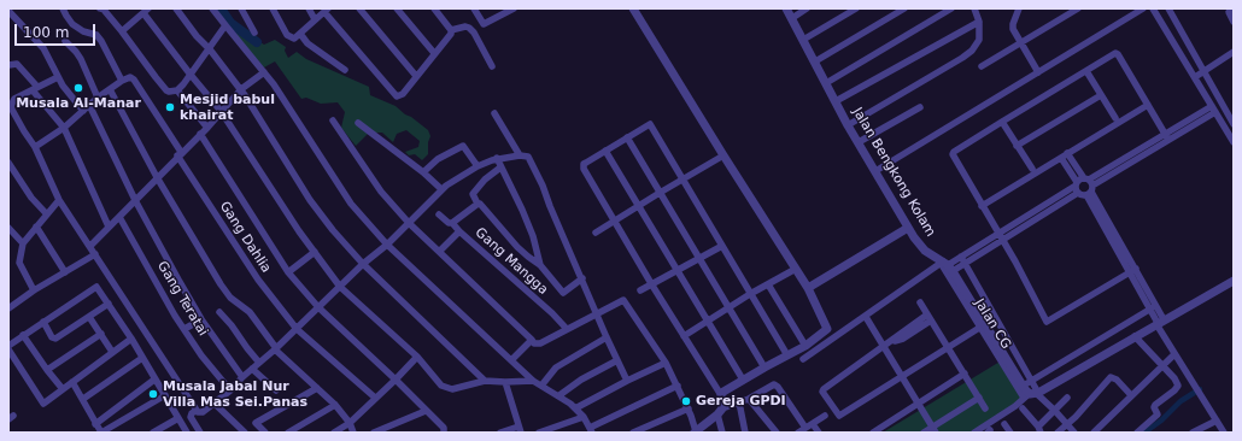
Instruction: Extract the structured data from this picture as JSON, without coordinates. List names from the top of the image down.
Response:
{
  "streets": {
    "street": [
      "Jalan Bengkong Kolam",
      "Gang Dahlia",
      "Gang Mangga",
      "Gang Teratai",
      "Jalan CG"
    ]
  },
  "crossings": [
    ["Jalan Bengkong Kolam", "Jalan CG"]
  ],
  "places": [
    "Musala Al-Manar",
    "Mesjid babul khairat",
    "Musala Jabal Nur Villa Mas Sei.Panas",
    "Gereja GPDI"
  ],
  "scale_bar": "100 m"
}
